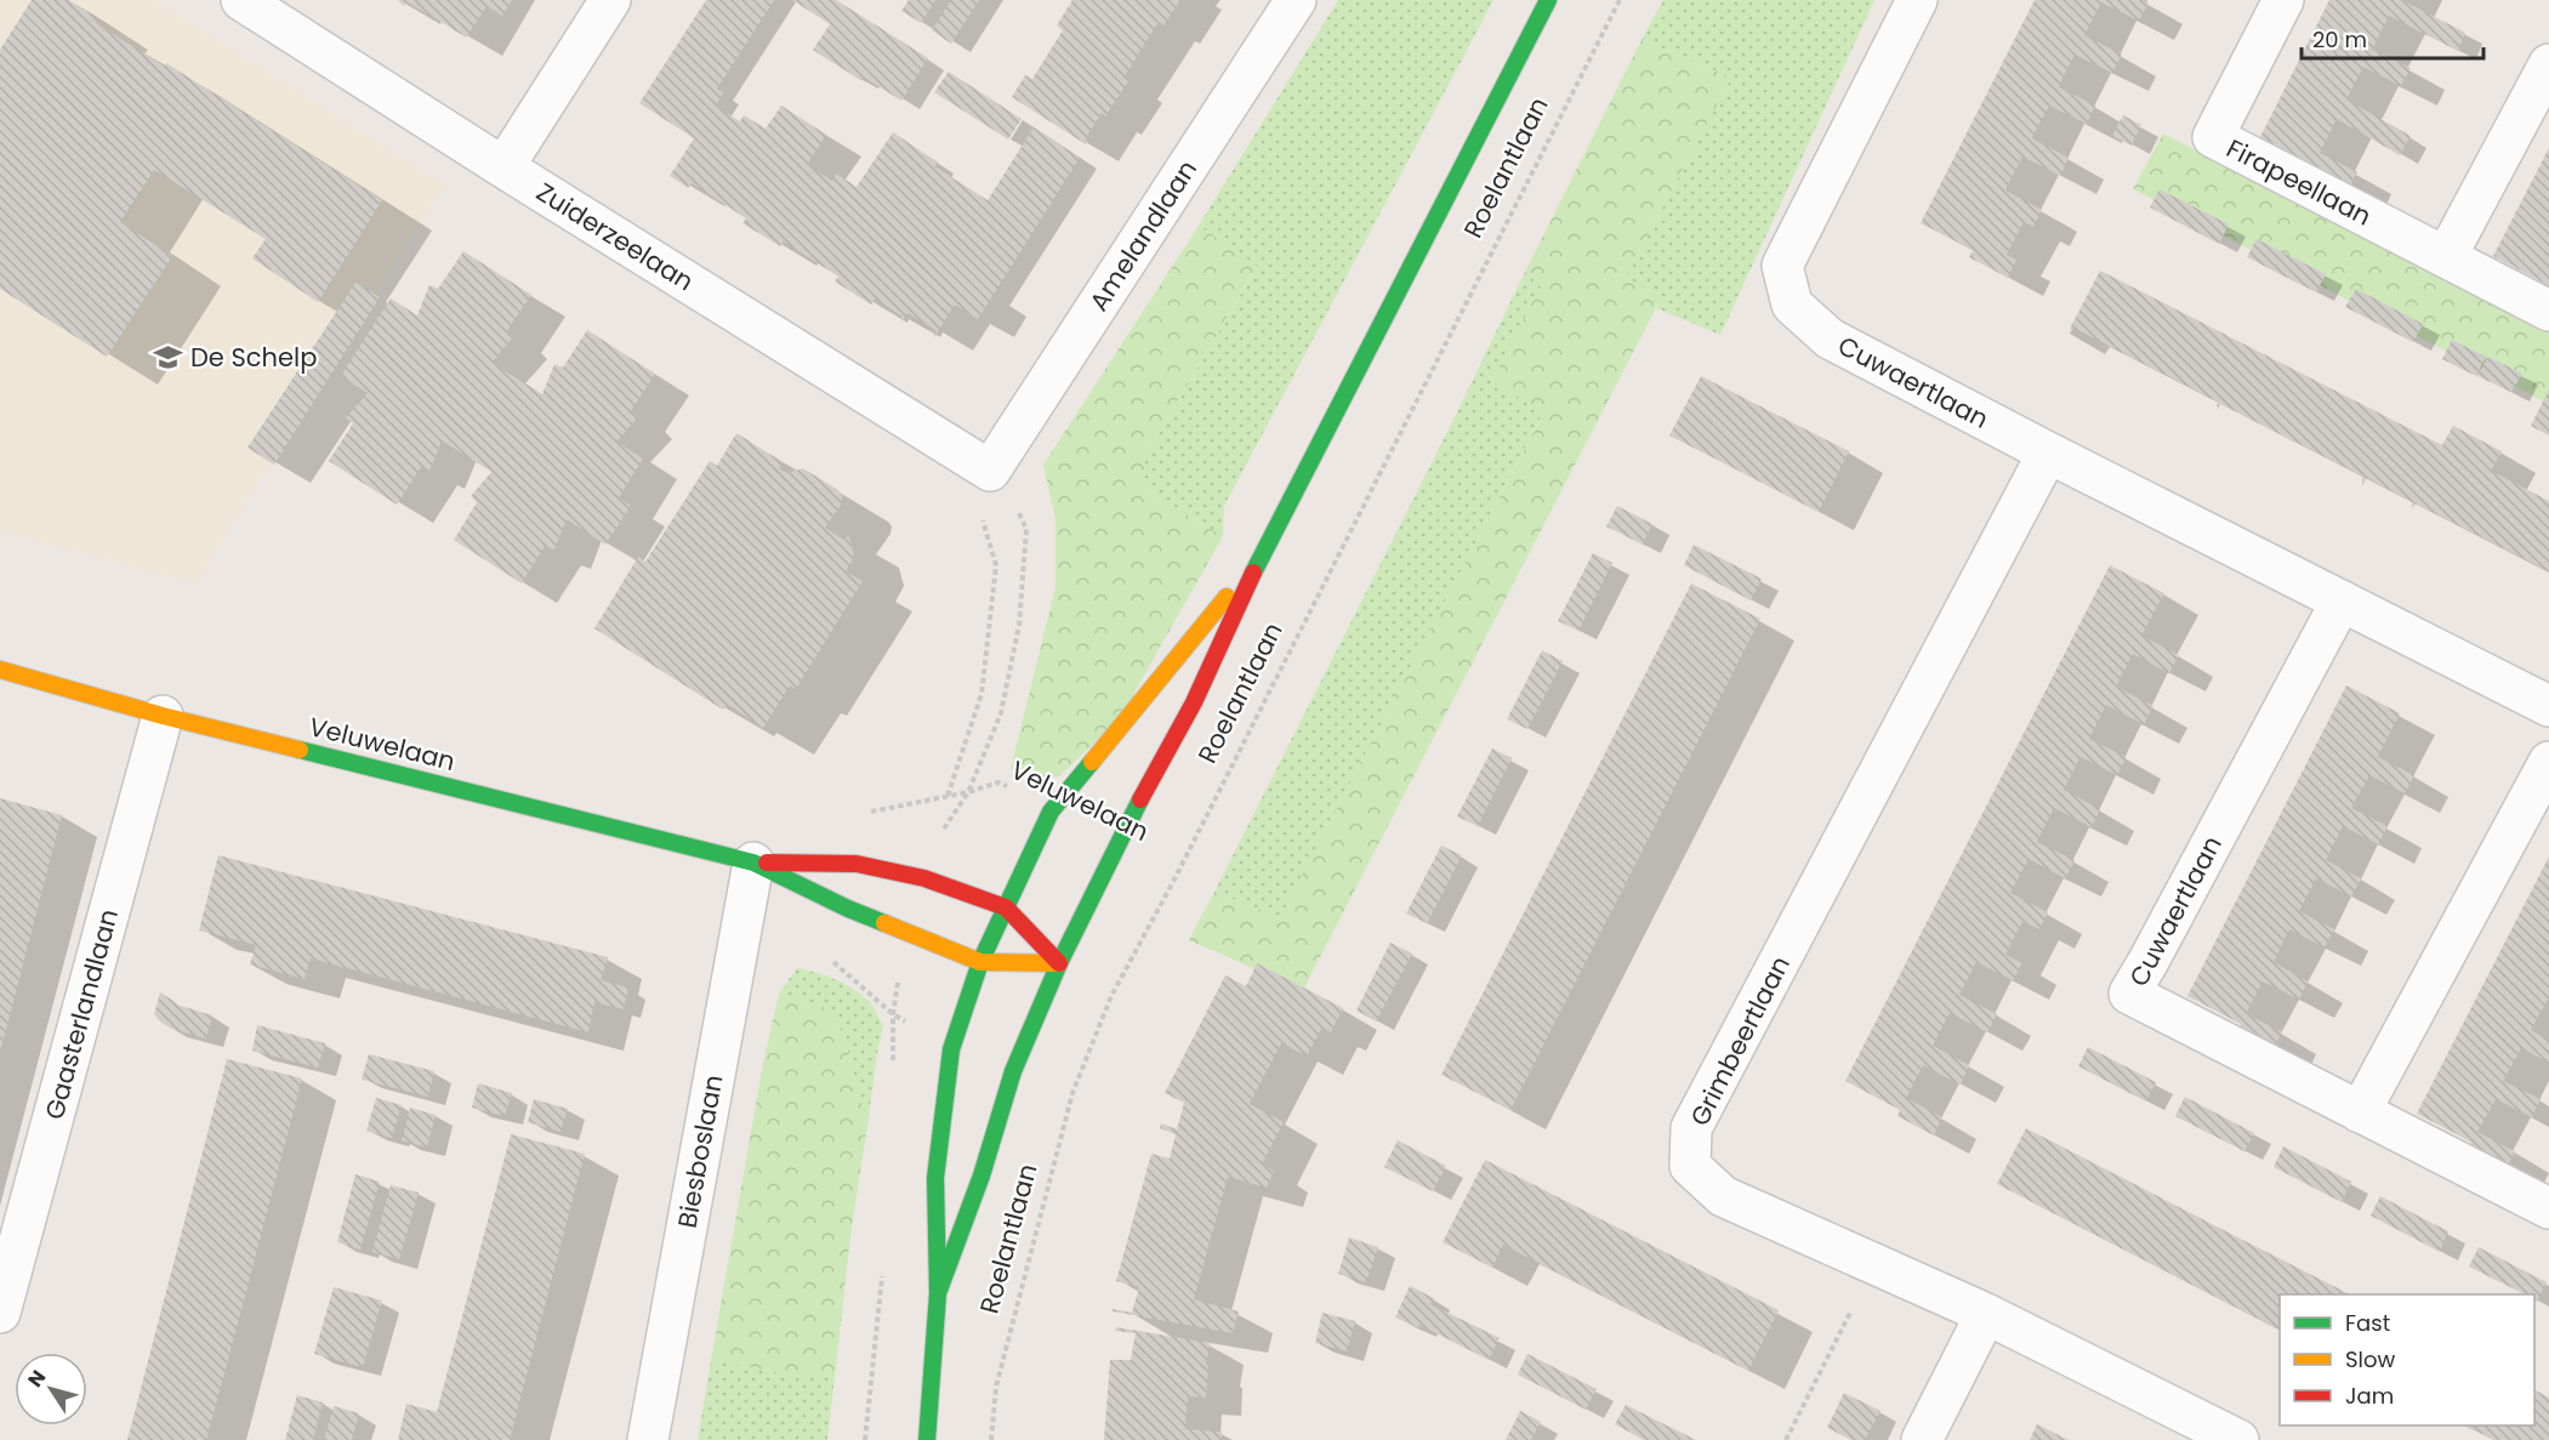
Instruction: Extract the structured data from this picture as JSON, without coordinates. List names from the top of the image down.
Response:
{
  "streets": {
    "main road": ["Roelantlaan", "Veluwelaan"],
    "street": [
      "Firapeellaan",
      "Amelandlaan",
      "Zuiderzeelaan",
      "Cuwaertlaan",
      "Gaasterlandlaan",
      "Grimbeertlaan",
      "Biesboslaan"
    ]
  },
  "crossings": [
    ["Roelantlaan", "Veluwelaan"],
    ["Amelandlaan", "Zuiderzeelaan"],
    ["Cuwaertlaan", "Grimbeertlaan"],
    ["Veluwelaan", "Gaasterlandlaan"],
    ["Veluwelaan", "Biesboslaan"]
  ],
  "places": {
    "school or university": ["De Schelp"]
  },
  "legend": ["Fast", "Slow", "Jam"],
  "scale_bar": "20 m",
  "north": "top left"
}
